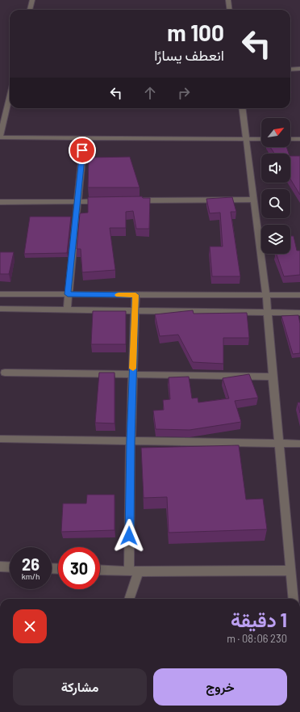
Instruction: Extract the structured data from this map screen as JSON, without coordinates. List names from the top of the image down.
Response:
{
  "north": "top right",
  "page": {
    "turn": ["100 m", "انعطف يسارًا"],
    "speed": "26 km/h",
    "limit": "30",
    "heading": ["1 دقيقة", "230 m · 08:06"],
    "buttons": ["خروج", "مشاركة"]
  }
}
